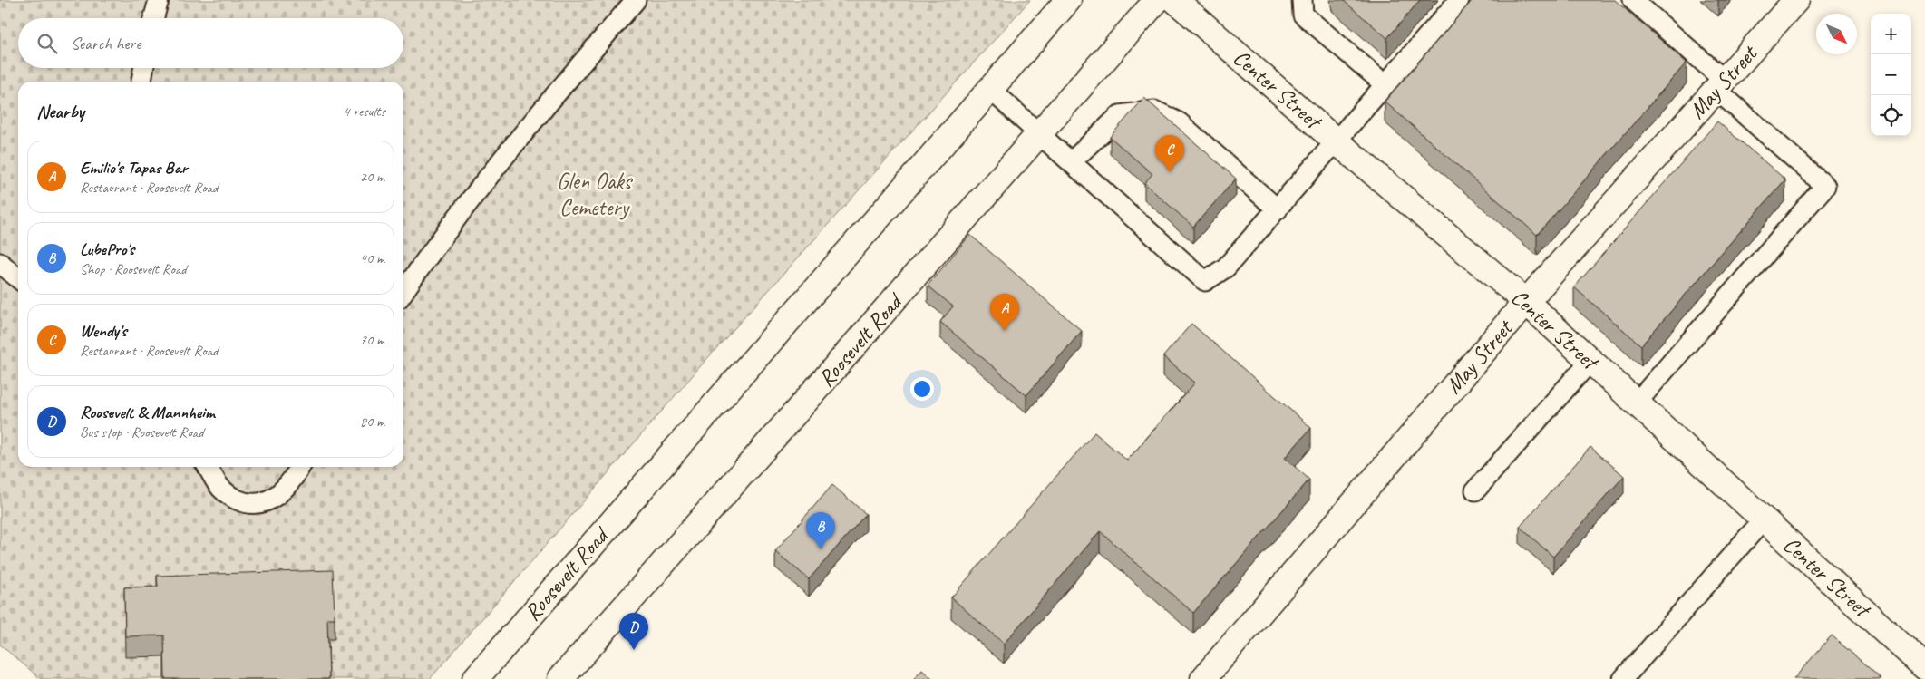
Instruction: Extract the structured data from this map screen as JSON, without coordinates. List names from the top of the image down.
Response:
{
  "streets": {
    "street": ["May Street", "Center Street", "Roosevelt Road"]
  },
  "crossings": [
    ["May Street", "Center Street"]
  ],
  "parks": ["Glen Oaks Cemetery"],
  "north": "bottom right",
  "page": {
    "map_buttons": ["+", "−"],
    "search": "Search here",
    "heading": ["Nearby", "4 results"],
    "pins": [
      "C",
      "A",
      "B",
      "D"
    ],
    "list": [
      {
        "mark": "A",
        "name": "Emilio's Tapas Bar",
        "note": "Restaurant · Roosevelt Road",
        "value": "20 m"
      },
      {
        "mark": "B",
        "name": "LubePro's",
        "note": "Shop · Roosevelt Road",
        "value": "40 m"
      },
      {
        "mark": "C",
        "name": "Wendy's",
        "note": "Restaurant · Roosevelt Road",
        "value": "70 m"
      },
      {
        "mark": "D",
        "name": "Roosevelt & Mannheim",
        "note": "Bus stop · Roosevelt Road",
        "value": "80 m"
      }
    ]
  }
}
